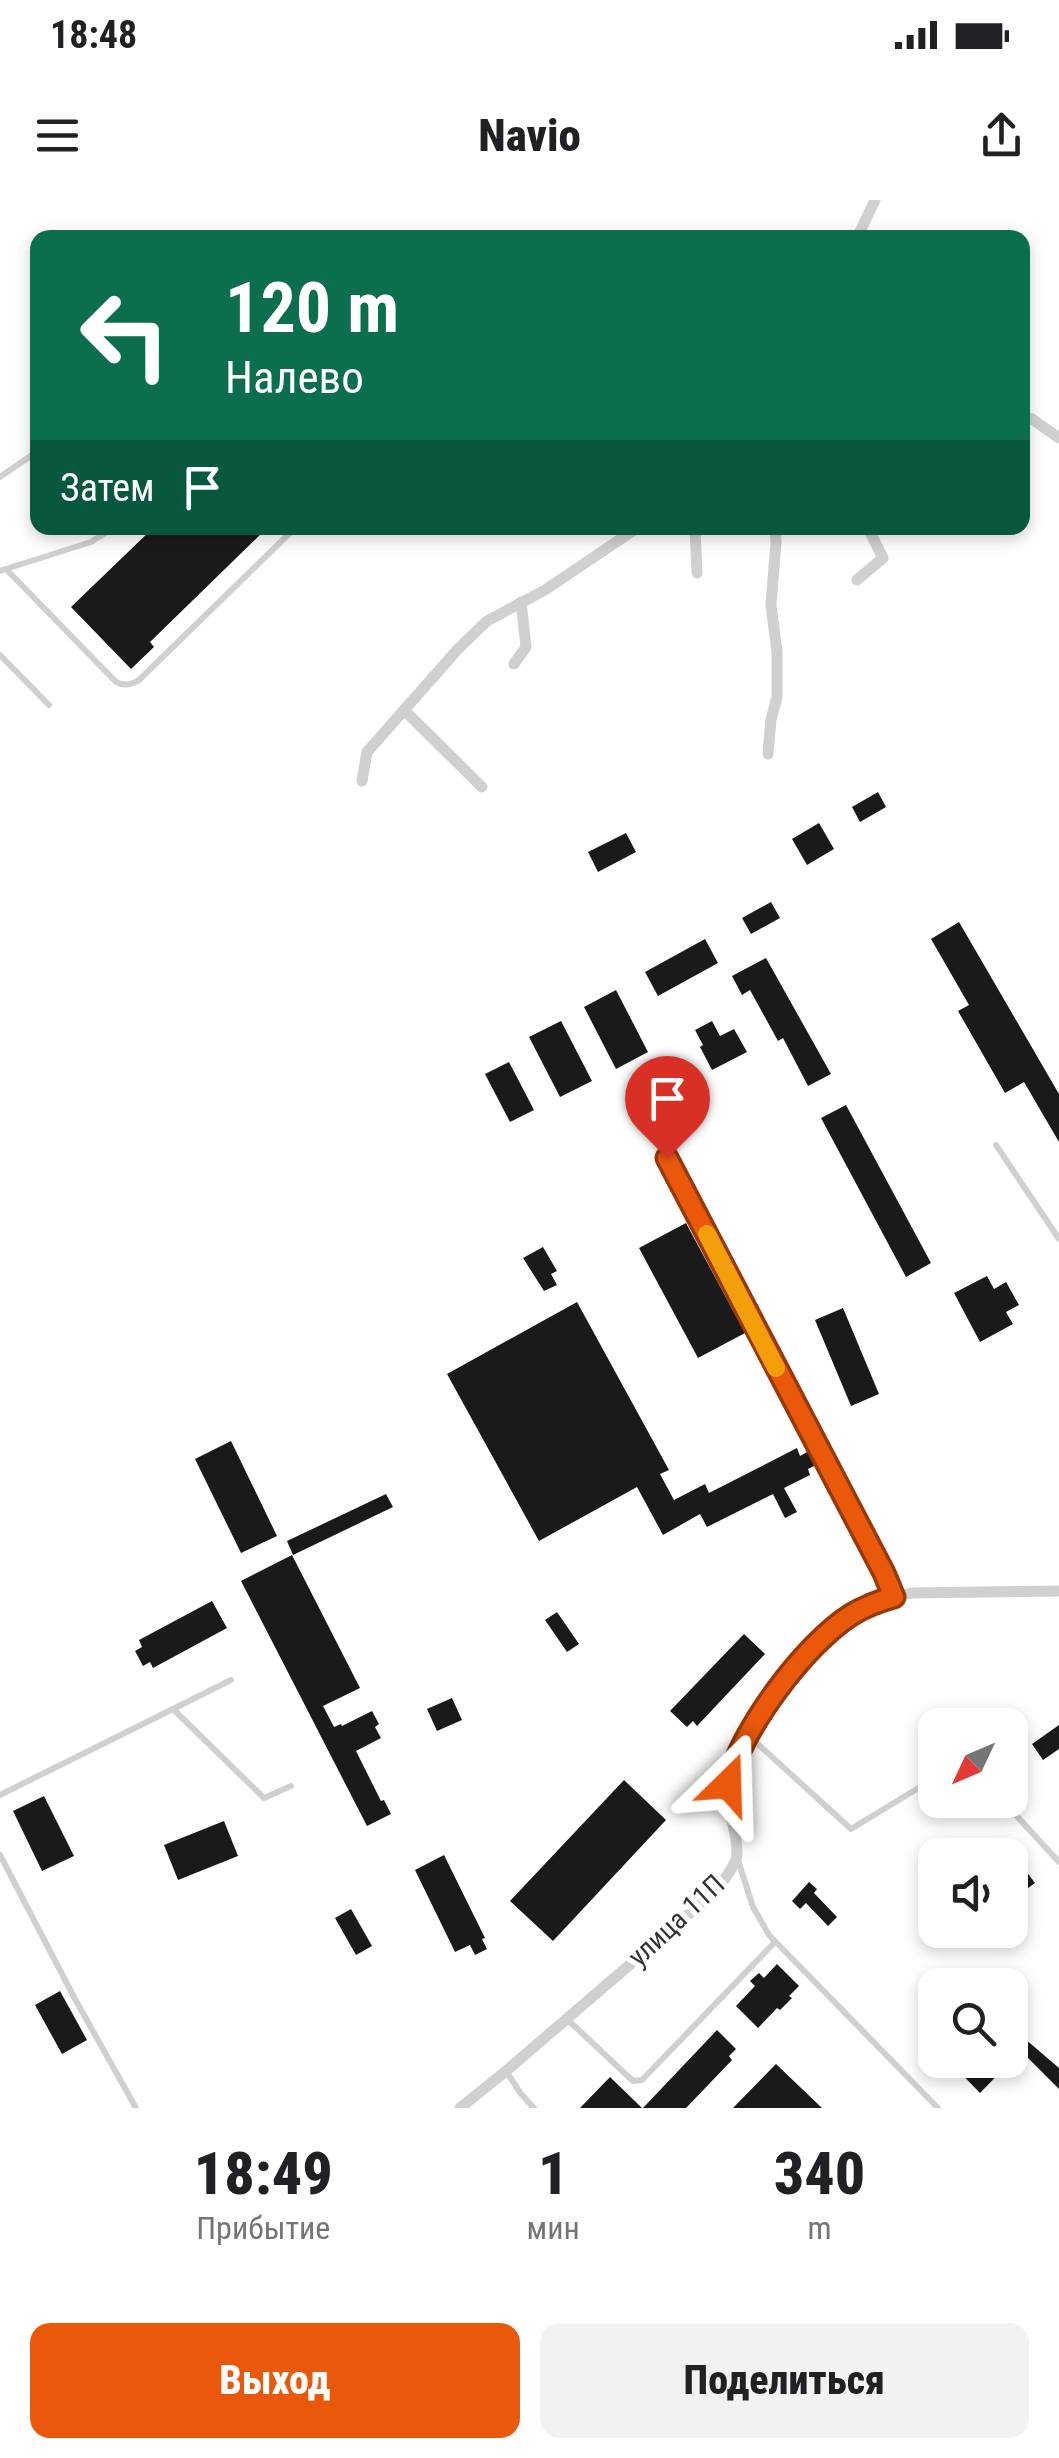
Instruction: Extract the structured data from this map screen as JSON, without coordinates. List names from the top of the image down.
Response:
{
  "streets": {
    "street": ["улица 11П"]
  },
  "north": "bottom left",
  "page": {
    "status": "18:48",
    "header": "Navio",
    "turn": ["120 m", "Налево"],
    "then": "Затем",
    "eta": [
      "18:49",
      "Прибытие",
      "1",
      "мин",
      "340",
      "m"
    ],
    "buttons": ["Выход", "Поделиться"]
  }
}
